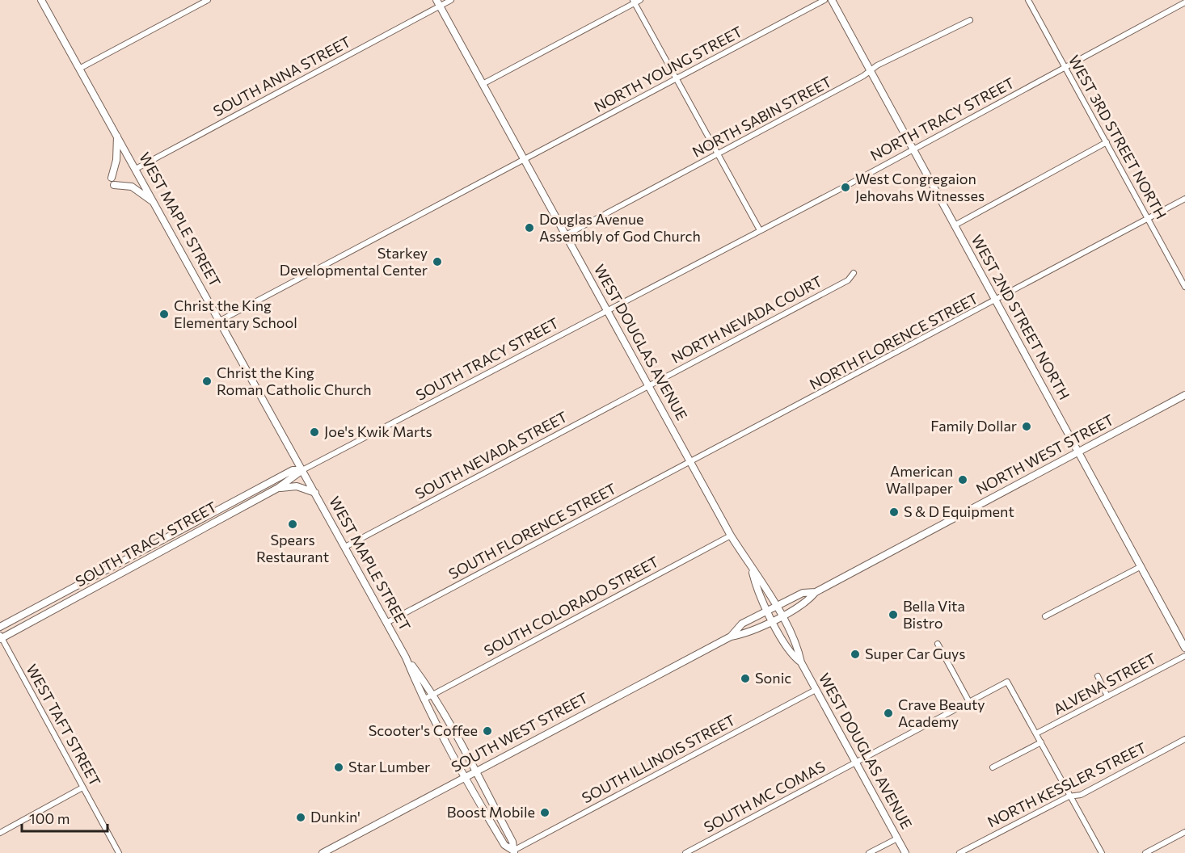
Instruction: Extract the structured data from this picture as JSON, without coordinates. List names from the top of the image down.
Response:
{
  "streets": {
    "street": [
      "NORTH YOUNG STREET",
      "SOUTH ANNA STREET",
      "NORTH SABIN STREET",
      "NORTH TRACY STREET",
      "WEST 3RD STREET NORTH",
      "WEST MAPLE STREET",
      "WEST 2ND STREET NORTH",
      "NORTH NEVADA COURT",
      "NORTH FLORENCE STREET",
      "WEST DOUGLAS AVENUE",
      "SOUTH TRACY STREET",
      "NORTH WEST STREET",
      "SOUTH NEVADA STREET",
      "SOUTH FLORENCE STREET",
      "SOUTH COLORADO STREET",
      "ALVENA STREET",
      "WEST TAFT STREET",
      "SOUTH WEST STREET",
      "SOUTH ILLINOIS STREET",
      "NORTH KESSLER STREET",
      "SOUTH MC COMAS"
    ]
  },
  "crossings": [
    ["NORTH YOUNG STREET", "WEST MAPLE STREET"],
    ["NORTH YOUNG STREET", "WEST DOUGLAS AVENUE"],
    ["SOUTH ANNA STREET", "WEST MAPLE STREET"],
    ["SOUTH ANNA STREET", "WEST DOUGLAS AVENUE"],
    ["NORTH SABIN STREET", "WEST 2ND STREET NORTH"],
    ["NORTH SABIN STREET", "WEST DOUGLAS AVENUE"],
    ["NORTH TRACY STREET", "WEST 3RD STREET NORTH"],
    ["NORTH TRACY STREET", "WEST 2ND STREET NORTH"],
    ["NORTH TRACY STREET", "WEST DOUGLAS AVENUE"],
    ["NORTH TRACY STREET", "SOUTH TRACY STREET"],
    ["WEST 3RD STREET NORTH", "NORTH FLORENCE STREET"],
    ["WEST MAPLE STREET", "SOUTH TRACY STREET"],
    ["WEST MAPLE STREET", "SOUTH NEVADA STREET"],
    ["WEST MAPLE STREET", "SOUTH FLORENCE STREET"],
    ["WEST MAPLE STREET", "SOUTH COLORADO STREET"],
    ["WEST MAPLE STREET", "SOUTH WEST STREET"],
    ["WEST MAPLE STREET", "SOUTH ILLINOIS STREET"],
    ["WEST 2ND STREET NORTH", "NORTH FLORENCE STREET"],
    ["WEST 2ND STREET NORTH", "NORTH WEST STREET"],
    ["NORTH NEVADA COURT", "WEST DOUGLAS AVENUE"],
    ["NORTH NEVADA COURT", "SOUTH NEVADA STREET"],
    ["NORTH FLORENCE STREET", "WEST DOUGLAS AVENUE"],
    ["NORTH FLORENCE STREET", "SOUTH FLORENCE STREET"],
    ["WEST DOUGLAS AVENUE", "SOUTH TRACY STREET"],
    ["WEST DOUGLAS AVENUE", "NORTH WEST STREET"],
    ["WEST DOUGLAS AVENUE", "SOUTH NEVADA STREET"],
    ["WEST DOUGLAS AVENUE", "SOUTH FLORENCE STREET"],
    ["WEST DOUGLAS AVENUE", "SOUTH COLORADO STREET"],
    ["WEST DOUGLAS AVENUE", "SOUTH WEST STREET"],
    ["WEST DOUGLAS AVENUE", "SOUTH ILLINOIS STREET"],
    ["WEST DOUGLAS AVENUE", "SOUTH MC COMAS"],
    ["SOUTH TRACY STREET", "WEST TAFT STREET"],
    ["NORTH WEST STREET", "SOUTH WEST STREET"],
    ["ALVENA STREET", "SOUTH MC COMAS"]
  ],
  "places": [
    "West Congregaion Jehovahs Witnesses",
    "Douglas Avenue Assembly of God Church",
    "Starkey Developmental Center",
    "Christ the King Elementary School",
    "Christ the King Roman Catholic Church",
    "Family Dollar",
    "Joe's Kwik Marts",
    "American Wallpaper",
    "S & D Equipment",
    "Spears Restaurant",
    "Bella Vita Bistro",
    "Super Car Guys",
    "Sonic",
    "Crave Beauty Academy",
    "Scooter's Coffee",
    "Star Lumber",
    "Boost Mobile",
    "Dunkin'"
  ],
  "scale_bar": "100 m"
}
